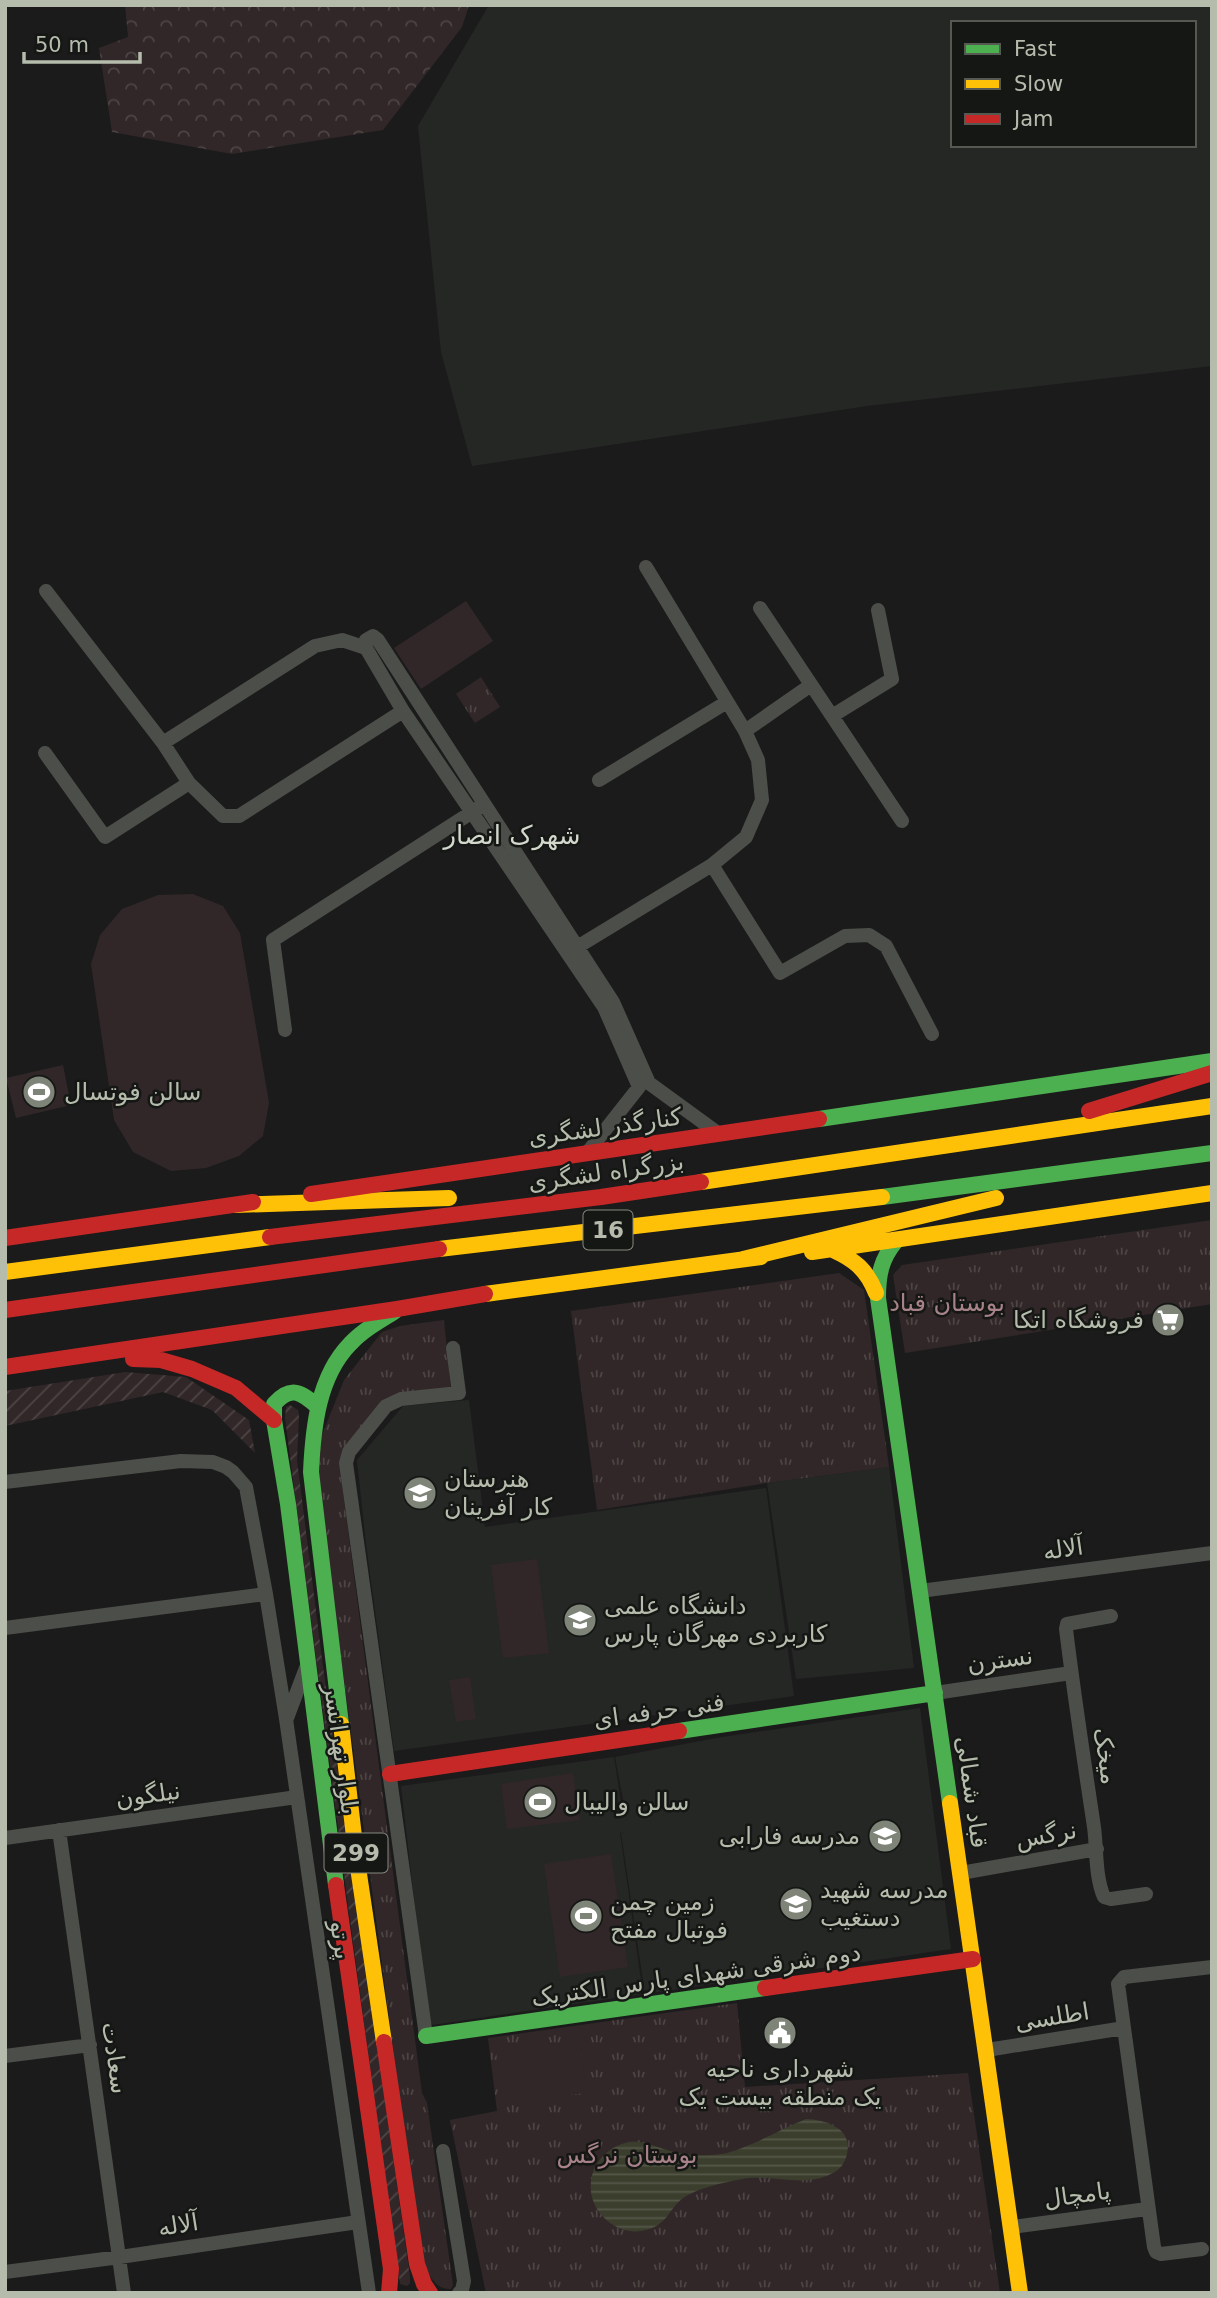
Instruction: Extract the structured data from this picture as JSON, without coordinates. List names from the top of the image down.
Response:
{
  "streets": {
    "main road": [
      "کنارگذر لشگری",
      "بزرگراه لشگری",
      "16",
      "فنی حرفه ای",
      "بلوار تهرانسر",
      "قباد شمالی",
      "299",
      "دوم شرقی شهدای پارس الکتریک"
    ],
    "street": [
      "آلاله",
      "نسترن",
      "میخک",
      "نیلگون",
      "نرگس",
      "پرتو",
      "اطلسی",
      "سعادت",
      "پامچال"
    ]
  },
  "crossings": [
    ["آلاله", "قباد شمالی"],
    ["آلاله", "پرتو"],
    ["آلاله", "سعادت"],
    ["نسترن", "فنی حرفه ای"],
    ["نسترن", "میخک"],
    ["نسترن", "قباد شمالی"],
    ["فنی حرفه ای", "قباد شمالی"],
    ["میخک", "نرگس"],
    ["قباد شمالی", "نرگس"],
    ["قباد شمالی", "دوم شرقی شهدای پارس الکتریک"],
    ["قباد شمالی", "اطلسی"],
    ["قباد شمالی", "پامچال"],
    ["نیلگون", "پرتو"],
    ["نیلگون", "سعادت"]
  ],
  "districts": ["شهرک انصار"],
  "parks": ["بوستان قباد", "بوستان نرگس"],
  "places": {
    "sports": ["سالن فوتسال", "سالن والیبال", "زمین چمن فوتبال مفتح"],
    "supermarket": ["فروشگاه اتکا"],
    "school or university": [
      "هنرستان کار آفرینان",
      "دانشگاه علمی کاربردی مهرگان پارس",
      "مدرسه فارابی",
      "مدرسه شهید دستغیب"
    ],
    "public building": ["شهرداری ناحیه یک منطقه بیست یک"]
  },
  "legend": ["Fast", "Slow", "Jam"],
  "scale_bar": "50 m"
}
